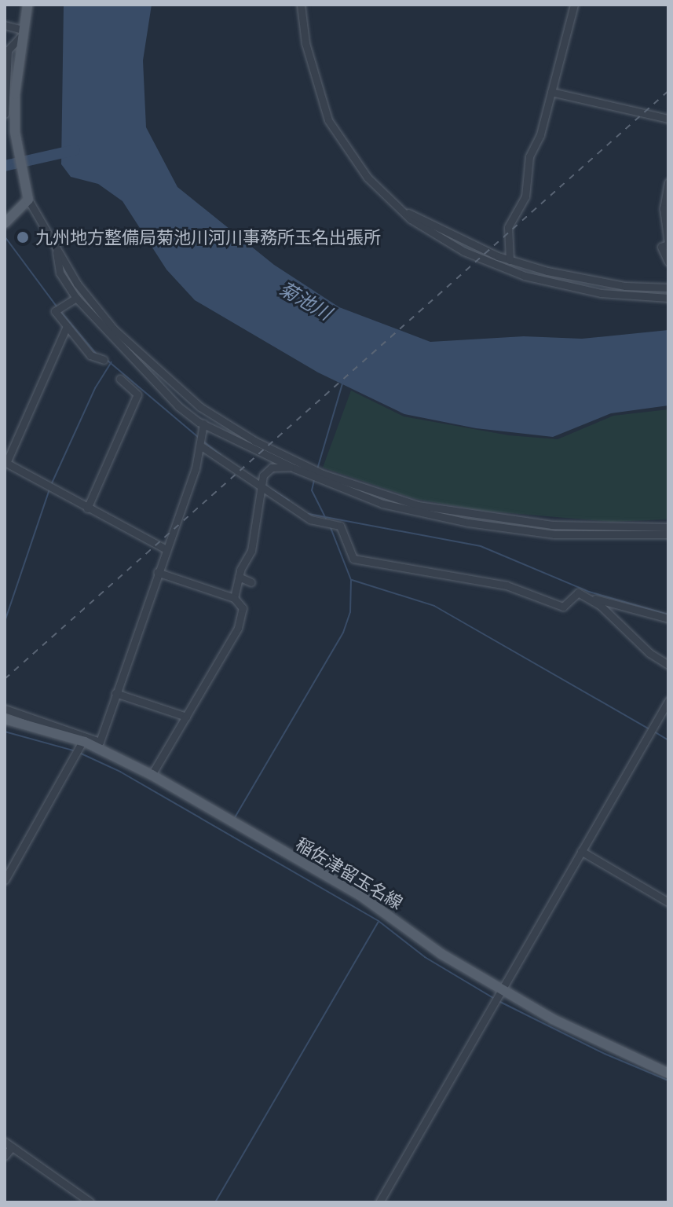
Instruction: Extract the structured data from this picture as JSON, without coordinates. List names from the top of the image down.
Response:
{
  "streets": {
    "main road": ["稲佐津留玉名線"]
  },
  "water": ["菊池川"],
  "places": ["九州地方整備局菊池川河川事務所玉名出張所"]
}
